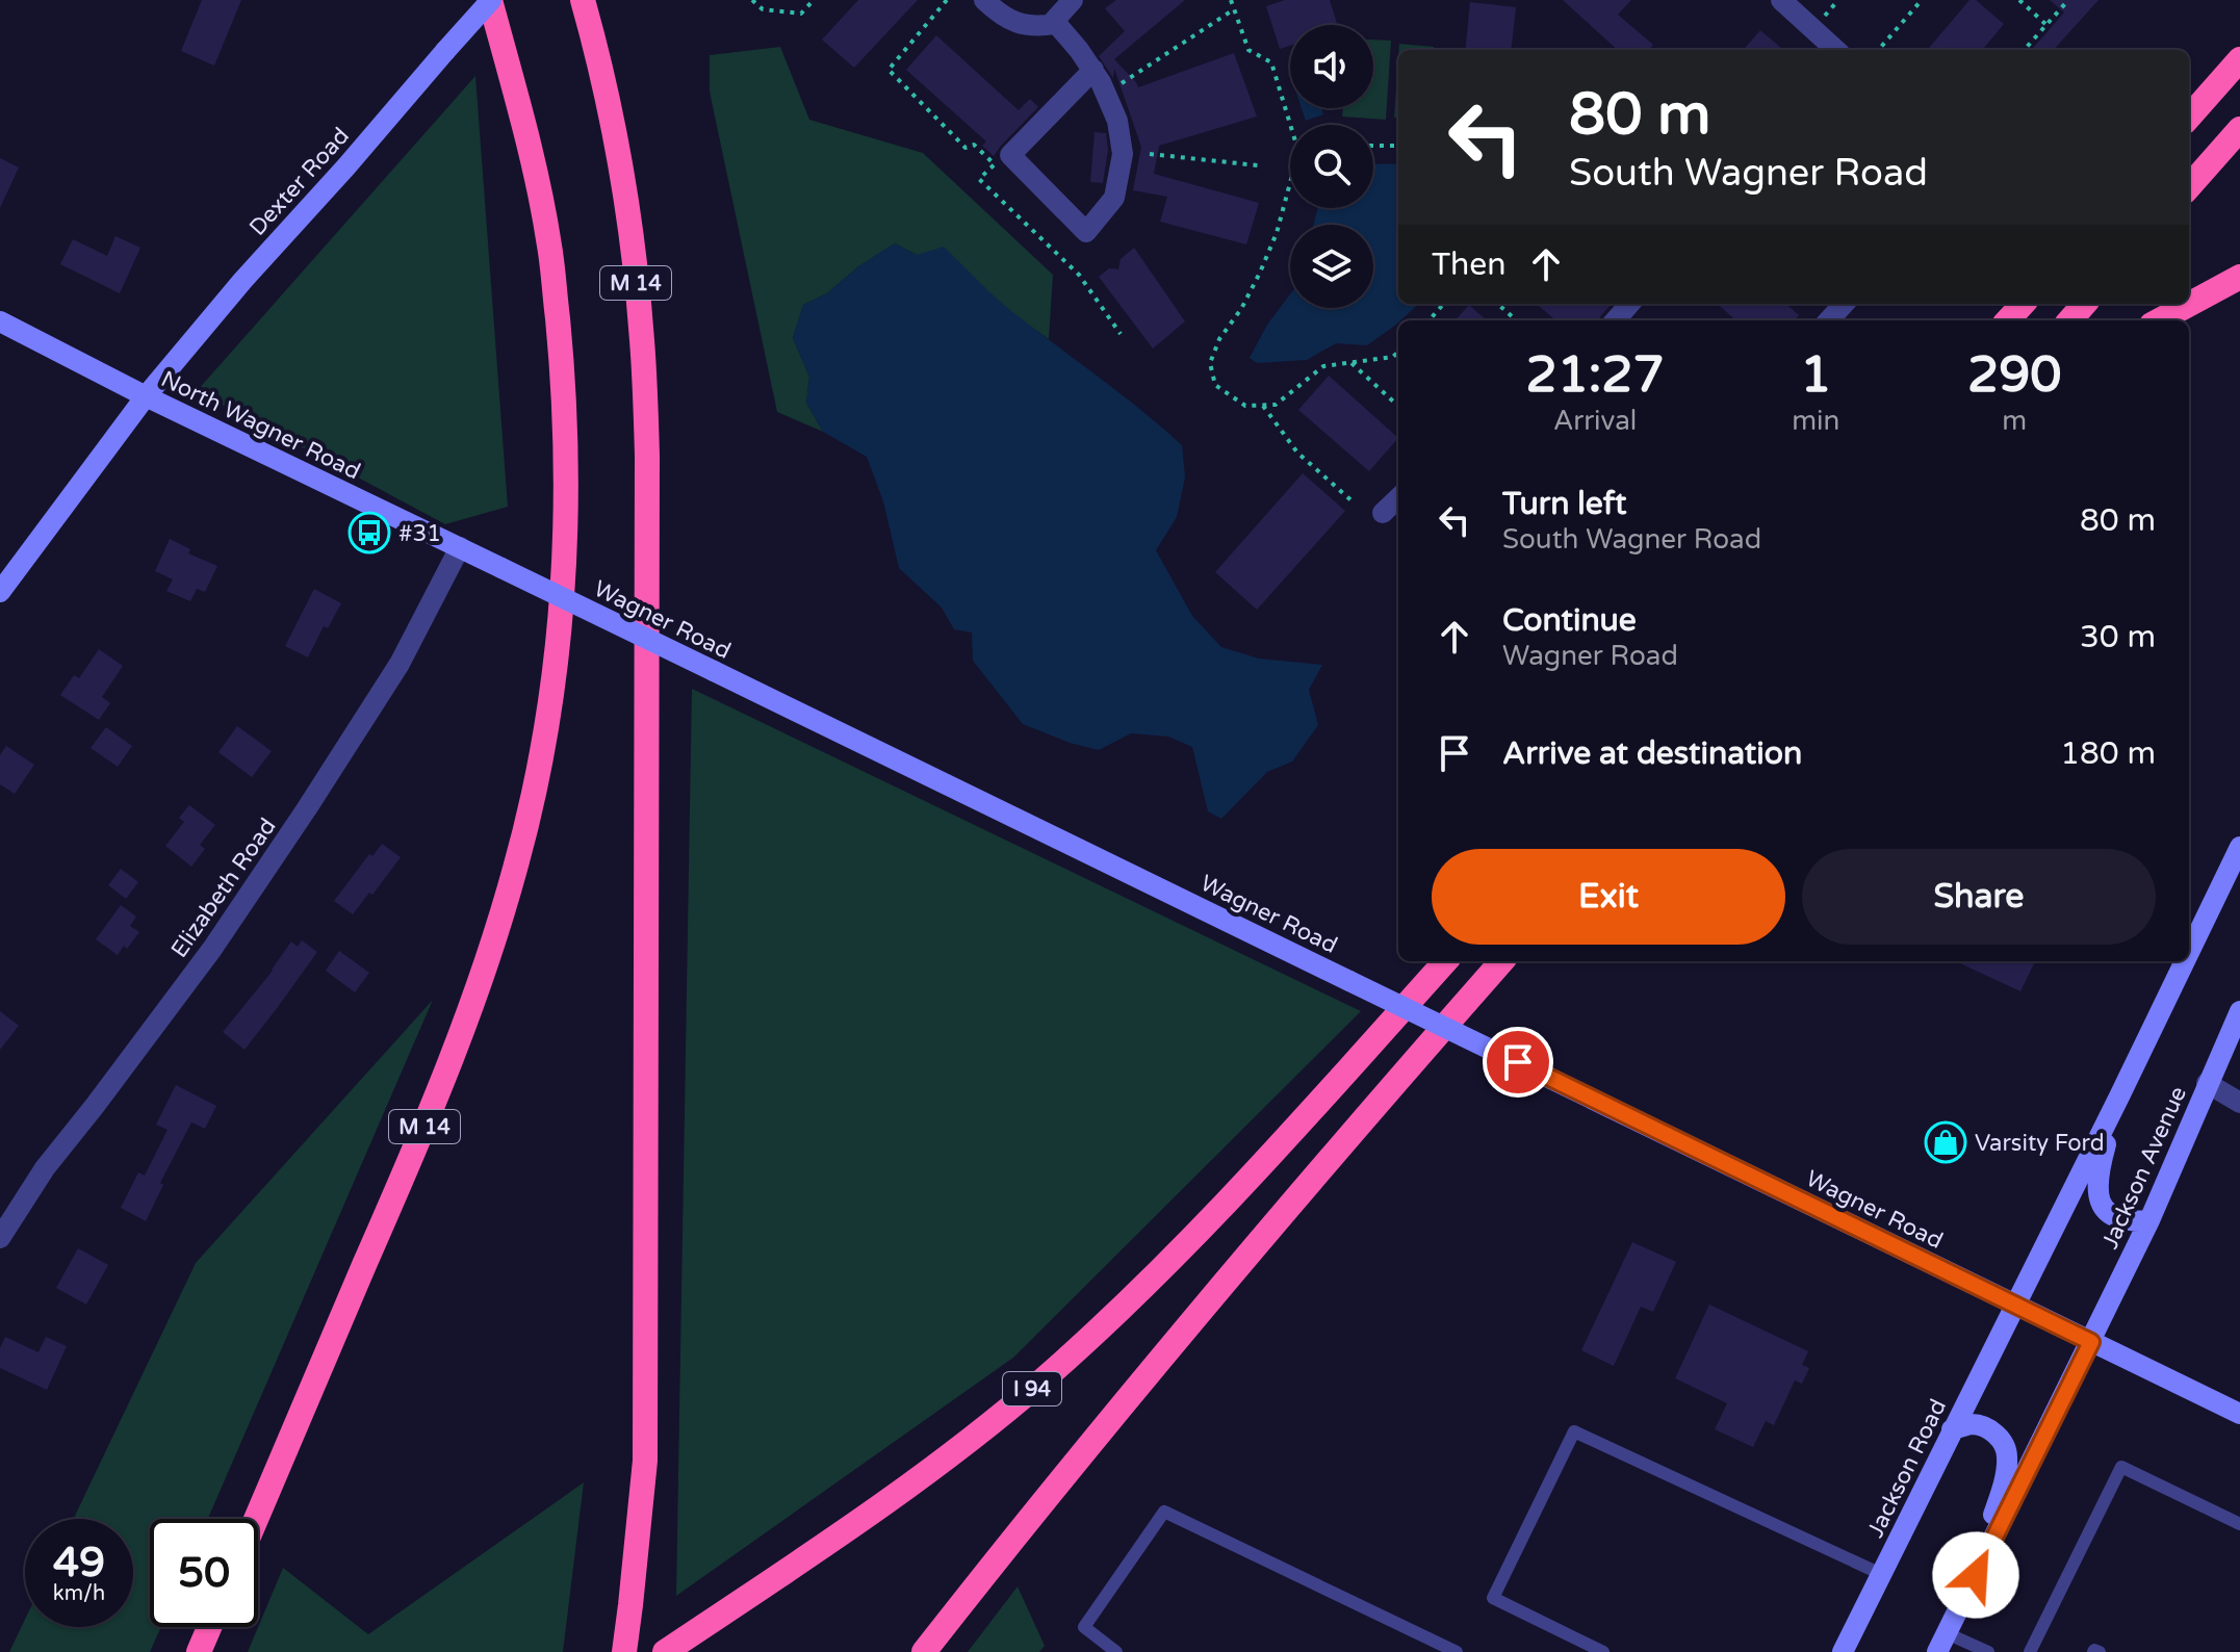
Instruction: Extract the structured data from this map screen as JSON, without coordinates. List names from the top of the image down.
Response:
{
  "streets": {
    "highway": ["M 14", "I 94"],
    "main road": [
      "Dexter Road",
      "North Wagner Road",
      "Wagner Road",
      "Jackson Avenue",
      "Jackson Road"
    ],
    "street": ["Elizabeth Road"]
  },
  "crossings": [
    ["Dexter Road", "M 14"],
    ["Dexter Road", "North Wagner Road"],
    ["North Wagner Road", "Wagner Road"],
    ["North Wagner Road", "Elizabeth Road"],
    ["Wagner Road", "Jackson Avenue"],
    ["Wagner Road", "Jackson Road"]
  ],
  "places": {
    "bus stop": ["#31"],
    "shop": ["Varsity Ford"]
  },
  "page": {
    "turn": ["80 m", "South Wagner Road"],
    "then": "Then",
    "eta": [
      "21:27",
      "Arrival",
      "1",
      "min",
      "290",
      "m"
    ],
    "list": [
      {
        "name": "Turn left",
        "note": "South Wagner Road",
        "value": "80 m"
      },
      {
        "name": "Continue",
        "note": "Wagner Road",
        "value": "30 m"
      },
      {
        "name": "Arrive at destination",
        "value": "180 m"
      }
    ],
    "buttons": ["Exit", "Share"],
    "speed": "49 km/h",
    "limit": "50"
  }
}
